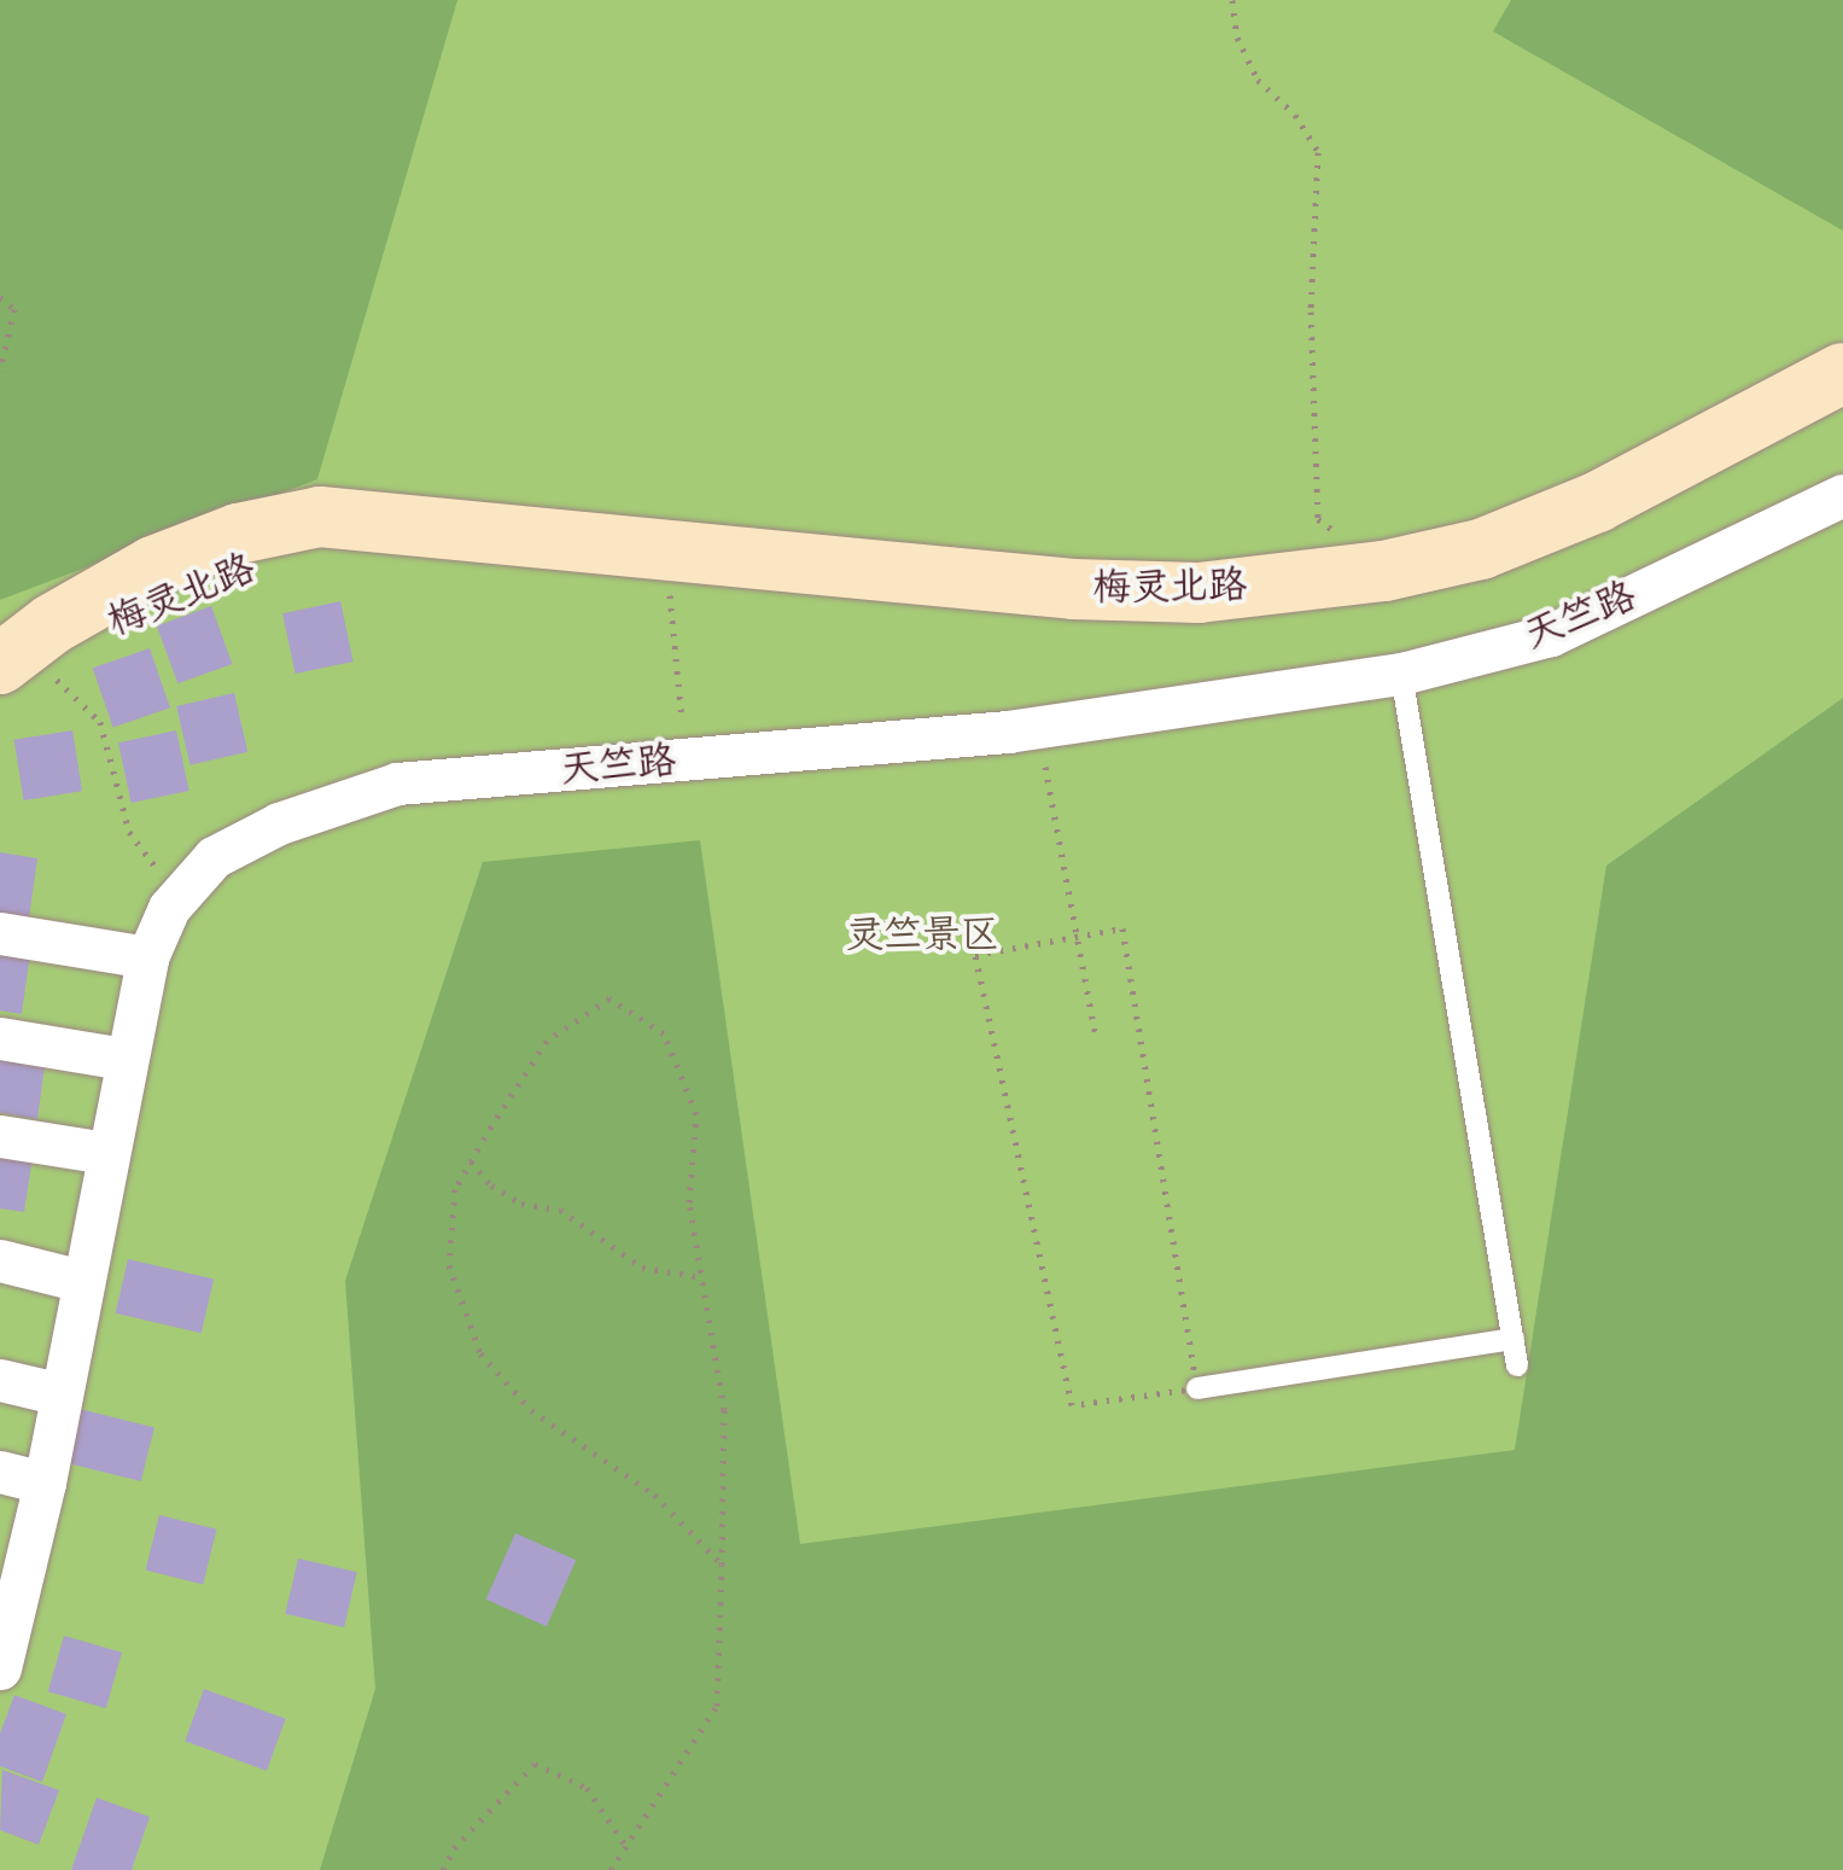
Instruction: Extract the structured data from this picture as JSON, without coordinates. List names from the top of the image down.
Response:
{
  "streets": {
    "main road": ["梅灵北路"],
    "street": ["天竺路"]
  },
  "parks": ["灵竺景区"]
}
